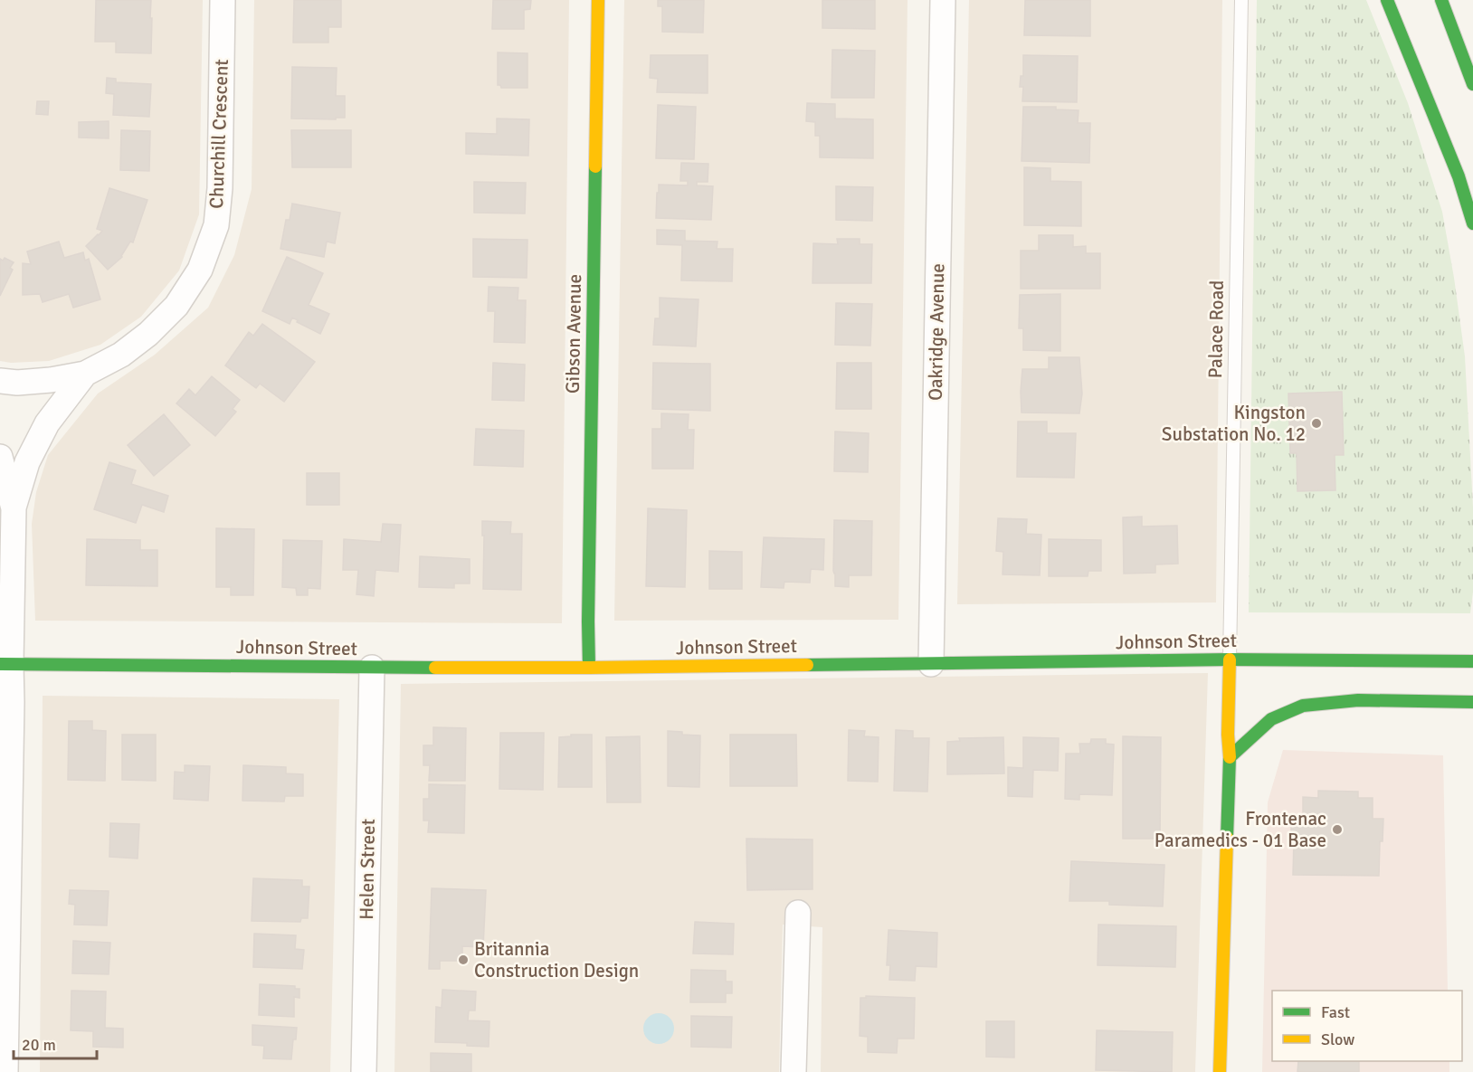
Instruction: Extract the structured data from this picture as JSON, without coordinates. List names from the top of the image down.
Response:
{
  "streets": {
    "main road": ["Palace Road", "Gibson Avenue", "Johnson Street"],
    "street": ["Churchill Crescent", "Oakridge Avenue", "Helen Street"]
  },
  "crossings": [
    ["Palace Road", "Johnson Street"],
    ["Oakridge Avenue", "Johnson Street"],
    ["Gibson Avenue", "Johnson Street"],
    ["Johnson Street", "Helen Street"]
  ],
  "places": ["Kingston Substation No. 12", "Frontenac Paramedics - 01 Base", "Britannia Construction Design"],
  "legend": ["Fast", "Slow"],
  "scale_bar": "20 m"
}
